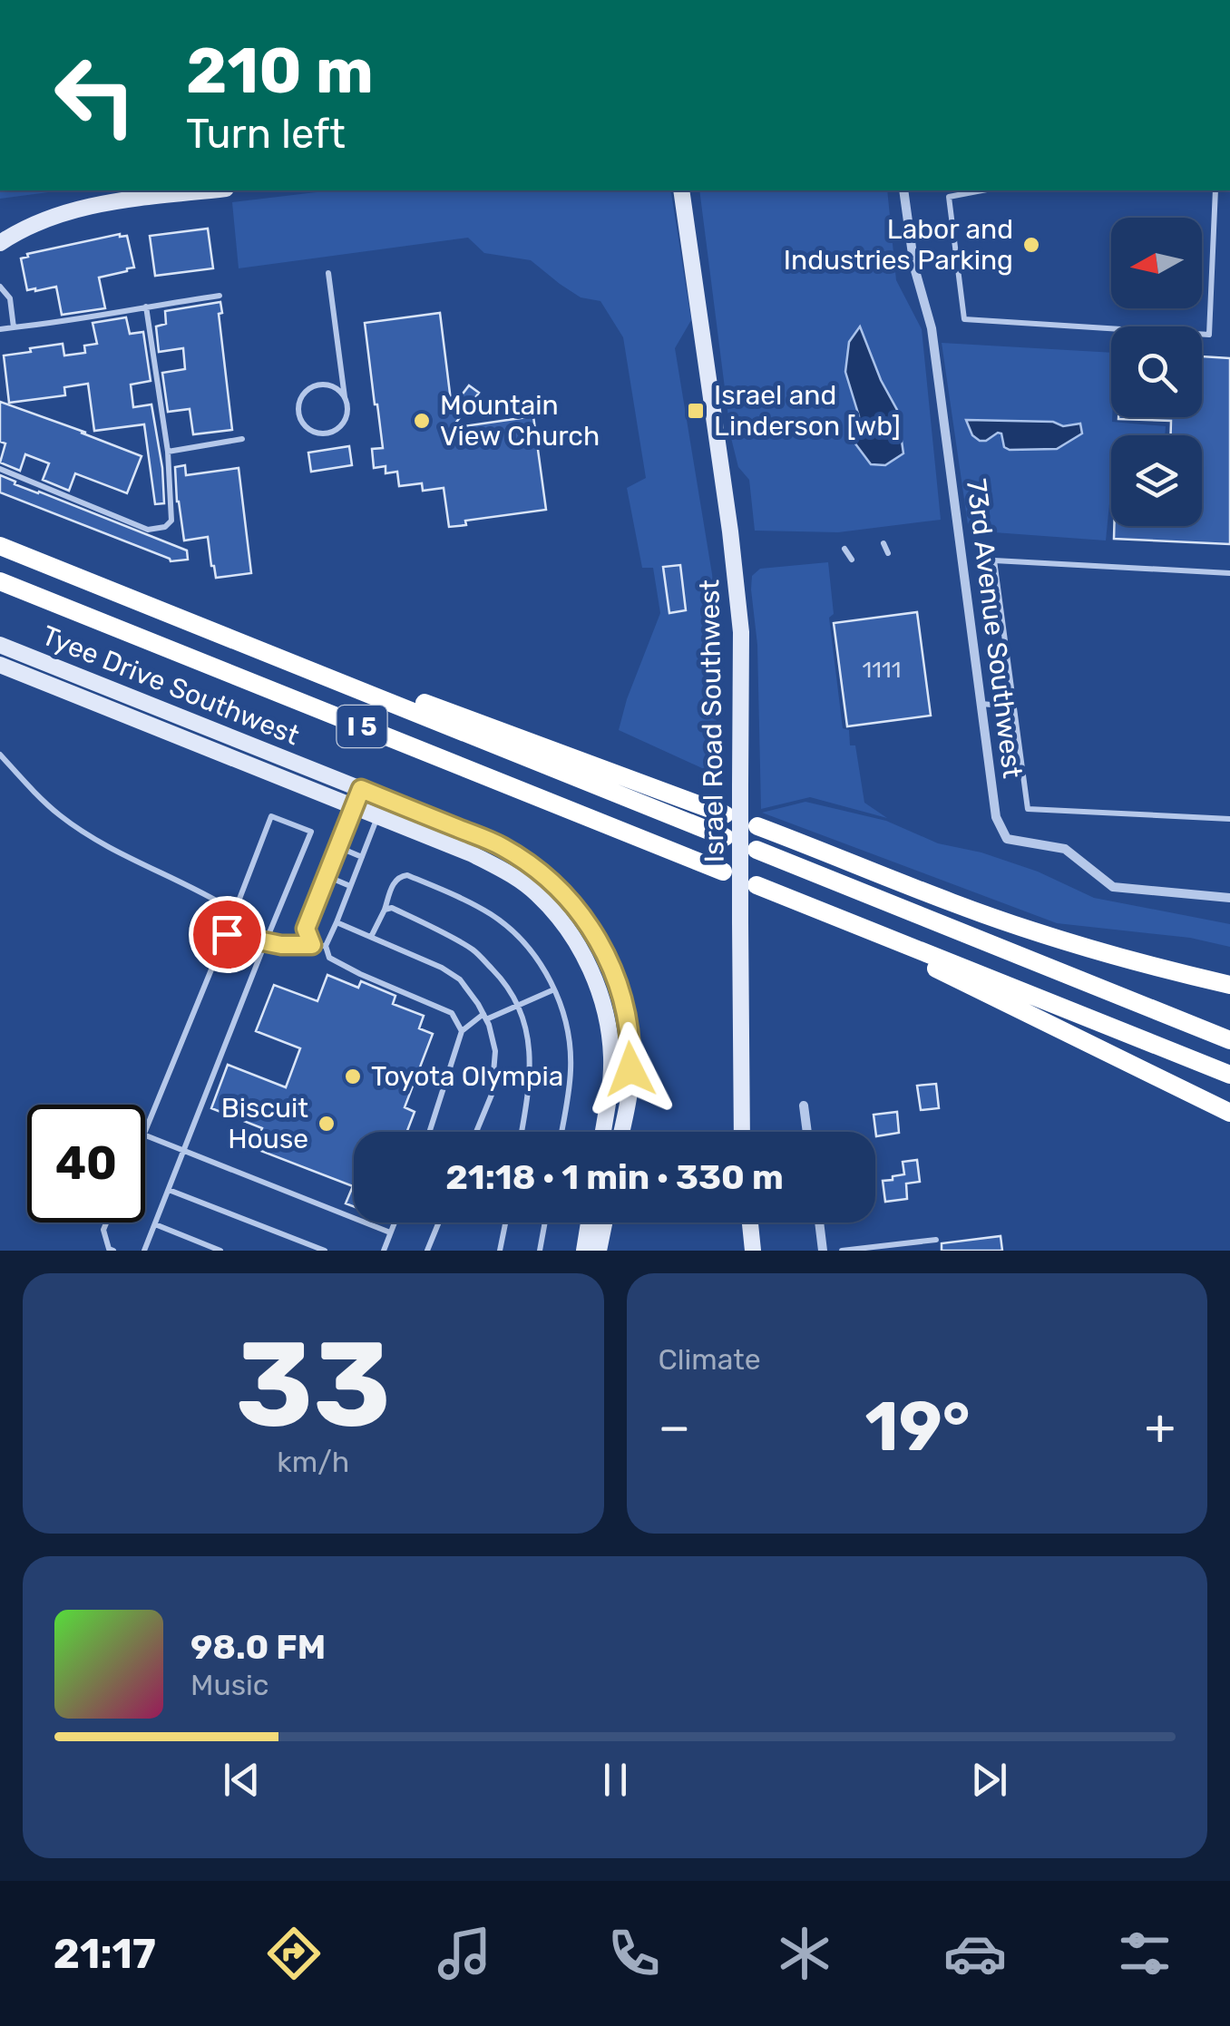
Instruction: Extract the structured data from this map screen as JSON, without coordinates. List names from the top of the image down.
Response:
{
  "streets": {
    "highway": ["I 5"],
    "street": ["73rd Avenue Southwest", "Tyee Drive Southwest", "Israel Road Southwest"]
  },
  "places": {
    "other": [
      "Labor and Industries Parking",
      "Mountain View Church",
      "Toyota Olympia",
      "Biscuit House"
    ],
    "transit": ["Israel and Linderson [wb]"]
  },
  "house_numbers": ["1111"],
  "north": "left",
  "page": {
    "turn": ["210 m", "Turn left"],
    "limit": "40",
    "trip": "21:18 · 1 min · 330 m",
    "tile": [
      ["33", "km/h"],
      "Climate"
    ],
    "heat": ["−", "19°", "+"],
    "song": ["98.0 FM", "Music"],
    "tabs": "21:17"
  }
}
